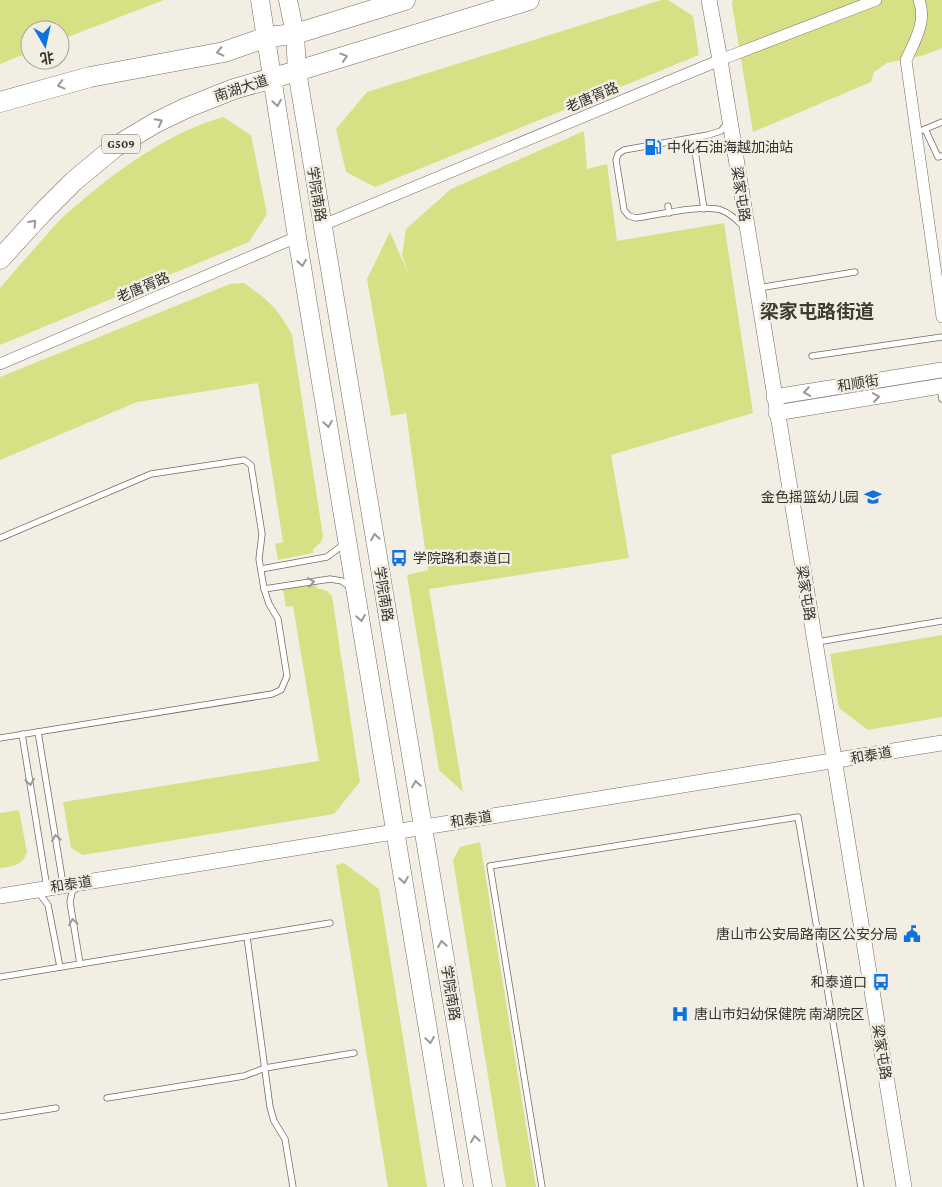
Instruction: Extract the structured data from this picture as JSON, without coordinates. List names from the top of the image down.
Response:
{
  "streets": {
    "highway": ["南湖大道", "G509"],
    "main road": ["学院南路"],
    "street": [
      "老唐胥路",
      "梁家屯路",
      "和顺街",
      "和泰道"
    ]
  },
  "crossings": [
    ["南湖大道", "学院南路"],
    ["老唐胥路", "学院南路"],
    ["老唐胥路", "梁家屯路"],
    ["学院南路", "和泰道"],
    ["梁家屯路", "和顺街"],
    ["梁家屯路", "和泰道"]
  ],
  "districts": ["梁家屯路街道"],
  "places": {
    "fuel station": ["中化石油海越加油站"],
    "school or university": ["金色摇篮幼儿园"],
    "bus stop": ["学院路和泰道口", "和泰道口"],
    "public building": ["唐山市公安局路南区公安分局"],
    "hospital": ["唐山市妇幼保健院 南湖院区"]
  },
  "north": "bottom"
}
